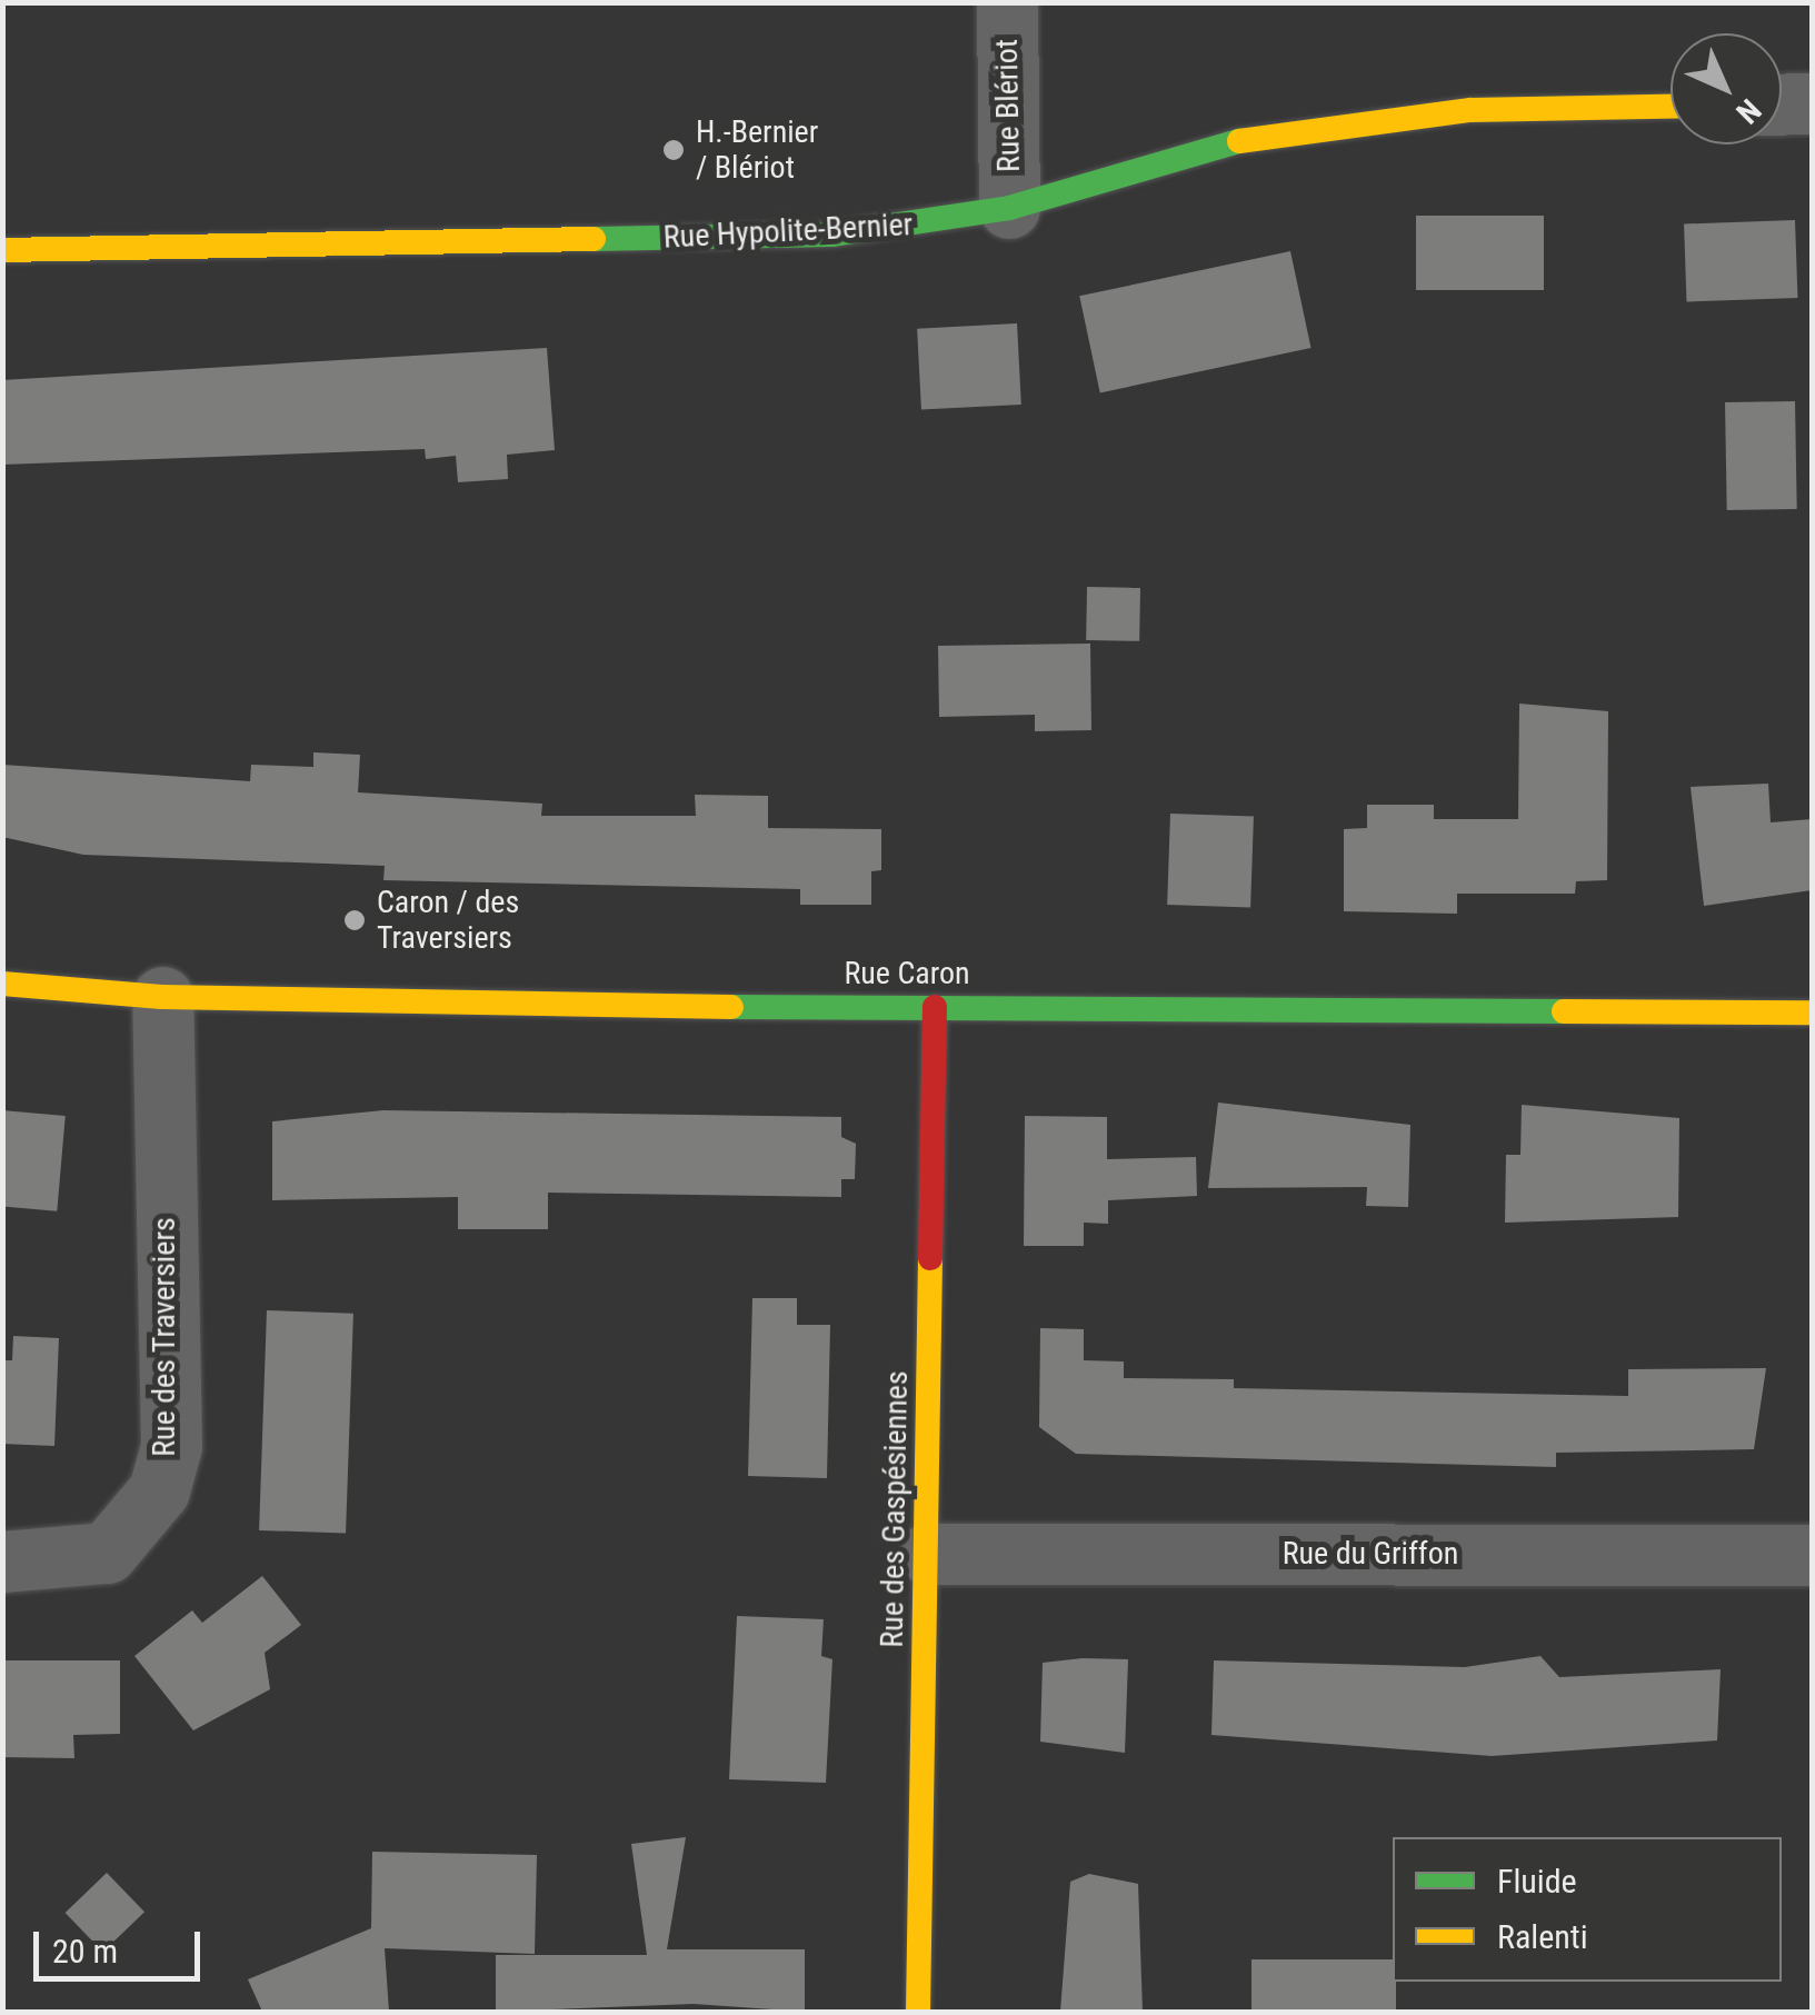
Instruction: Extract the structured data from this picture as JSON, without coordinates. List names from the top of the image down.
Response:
{
  "streets": {
    "street": [
      "Rue Blériot",
      "Rue Hypolite-Bernier",
      "Rue Caron",
      "Rue des Traversiers",
      "Rue des Gaspésiennes",
      "Rue du Griffon"
    ]
  },
  "crossings": [
    ["Rue Blériot", "Rue Hypolite-Bernier"],
    ["Rue Caron", "Rue des Traversiers"],
    ["Rue Caron", "Rue des Gaspésiennes"],
    ["Rue des Gaspésiennes", "Rue du Griffon"]
  ],
  "places": ["H.-Bernier / Blériot", "Caron / des Traversiers"],
  "legend": ["Fluide", "Ralenti"],
  "scale_bar": "20 m",
  "north": "bottom right"
}
